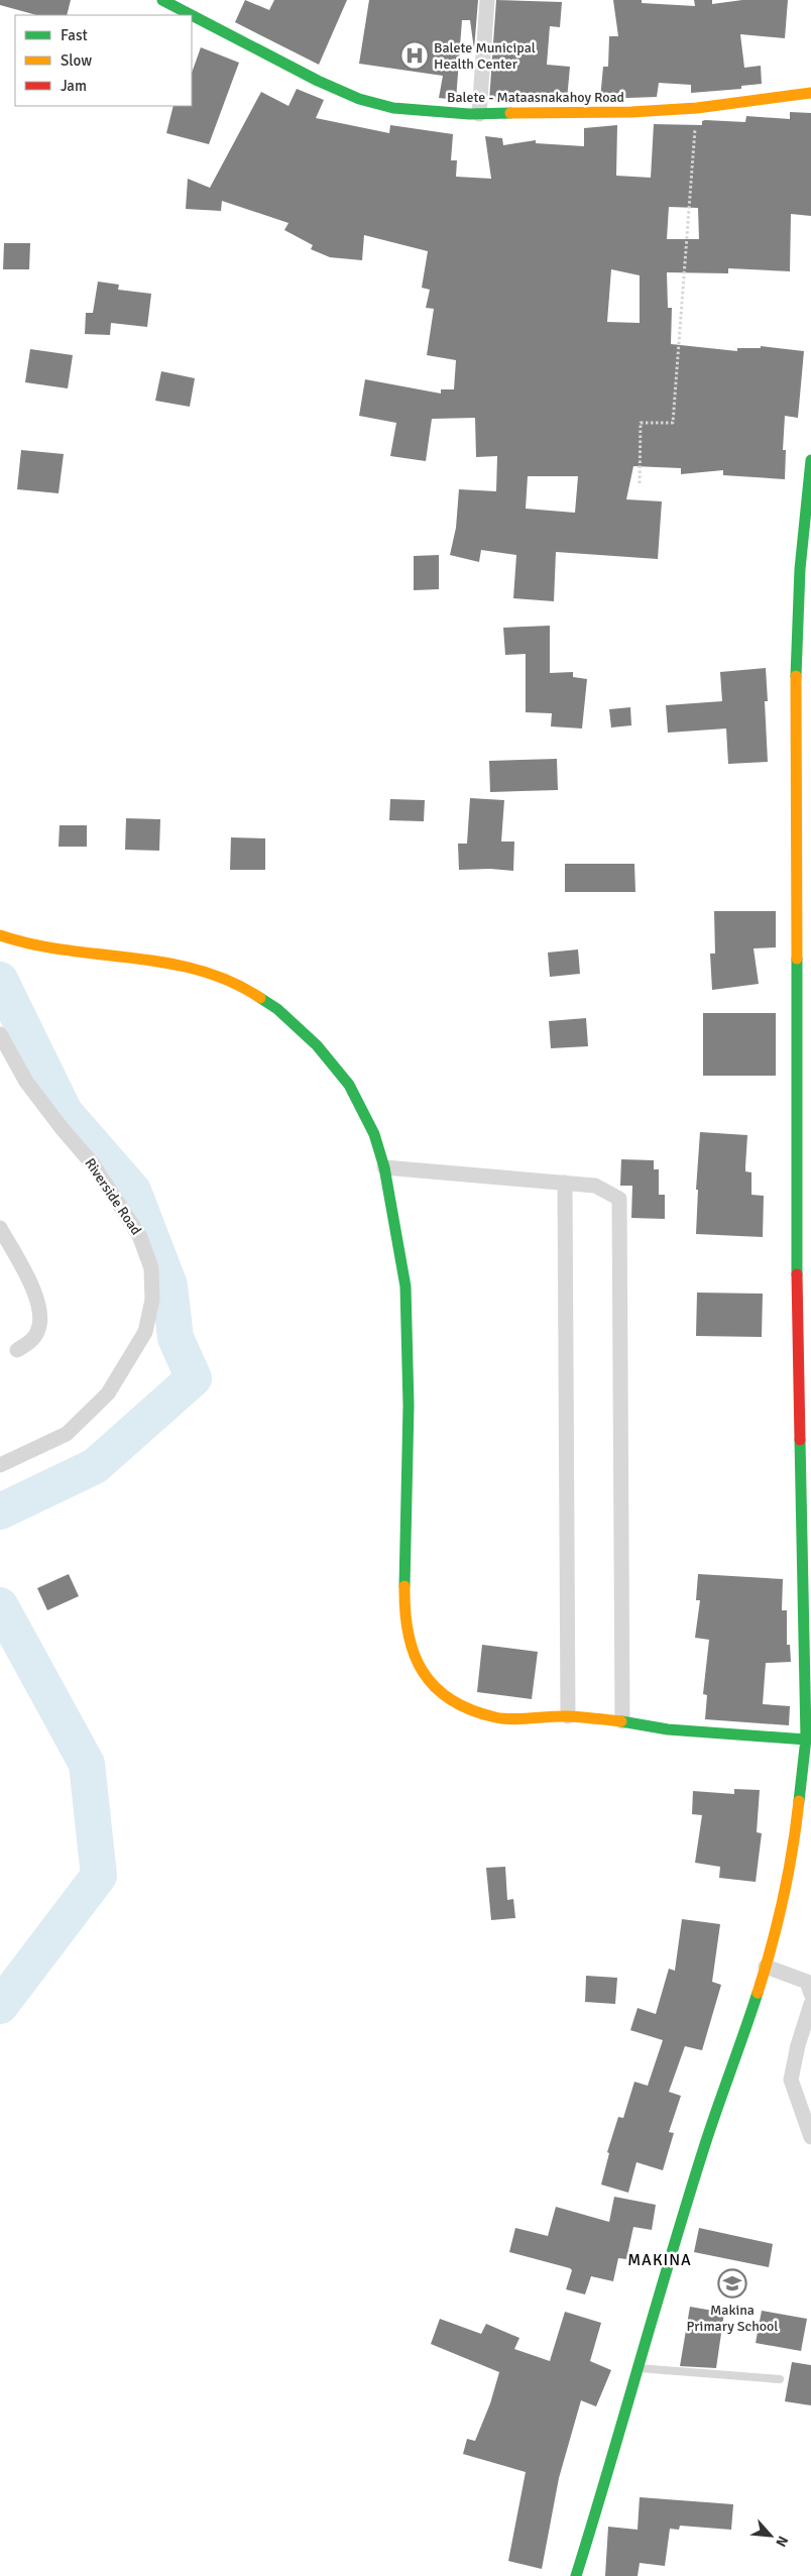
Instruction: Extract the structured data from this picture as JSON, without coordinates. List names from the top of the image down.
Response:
{
  "streets": {
    "main road": ["Balete - Mataasnakahoy Road"],
    "street": ["Riverside Road"]
  },
  "districts": ["MAKINA"],
  "places": {
    "hospital": ["Balete Municipal Health Center"],
    "school or university": ["Makina Primary School"]
  },
  "legend": ["Fast", "Slow", "Jam"],
  "north": "bottom right"
}
